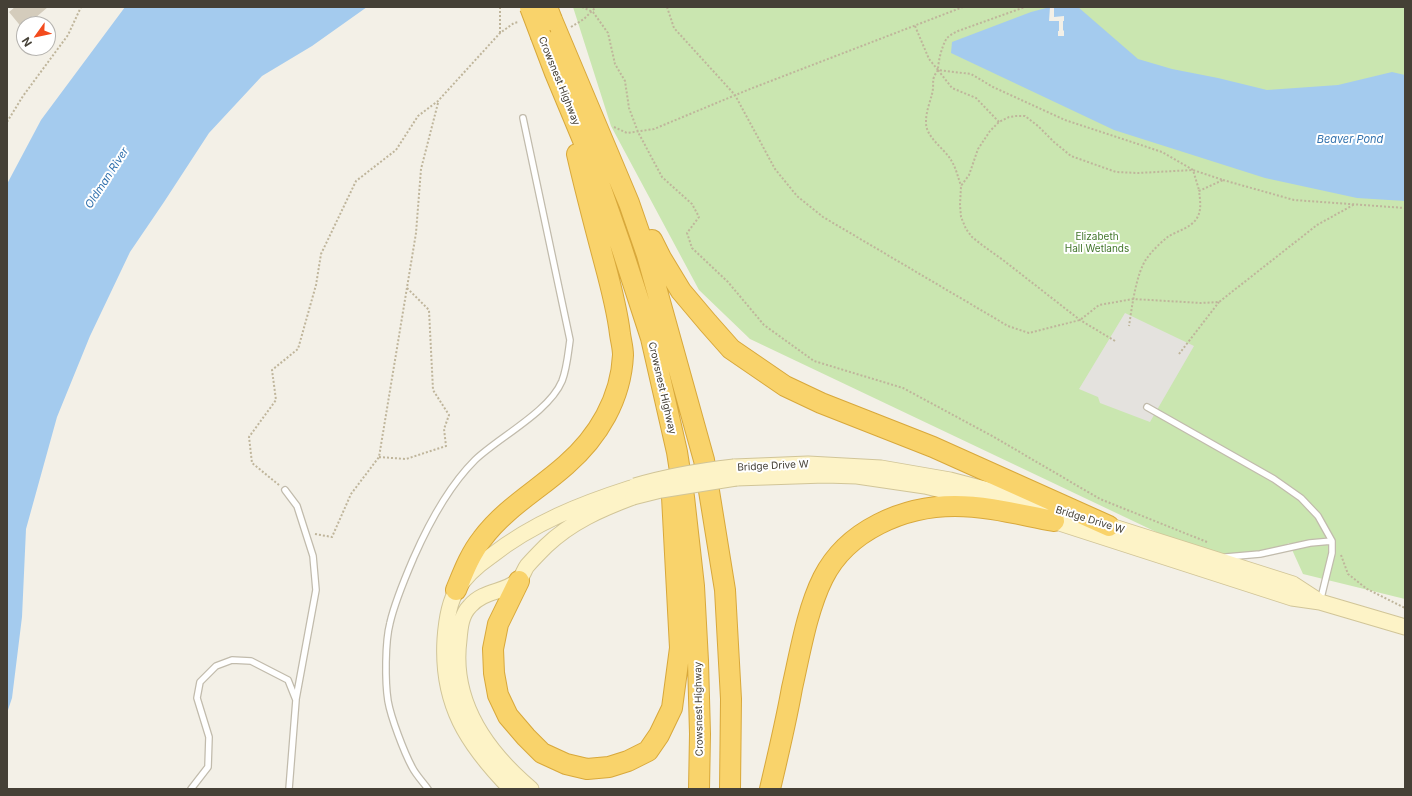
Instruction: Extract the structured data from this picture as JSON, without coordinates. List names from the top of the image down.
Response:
{
  "streets": {
    "highway": ["Crowsnest Highway"],
    "street": ["Bridge Drive W"]
  },
  "water": ["Beaver Pond", "Oldman River"],
  "parks": ["Elizabeth Hall Wetlands"],
  "north": "bottom left"
}
